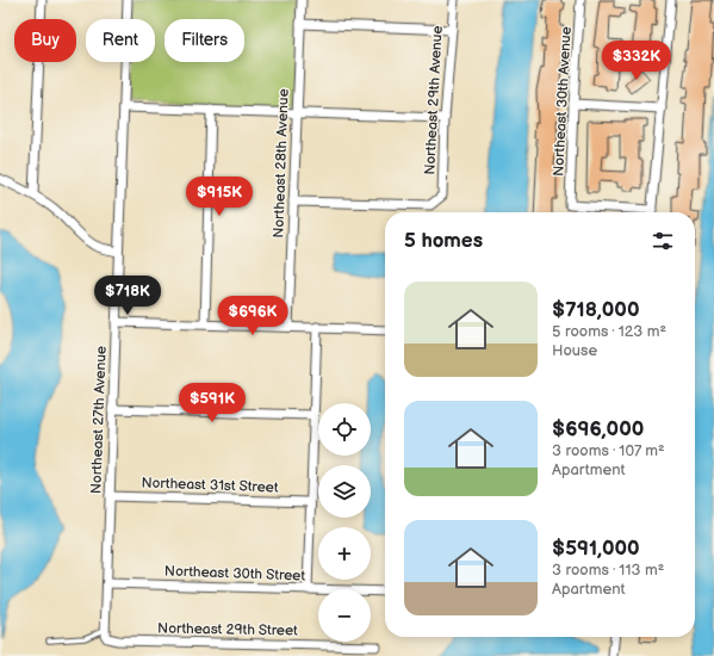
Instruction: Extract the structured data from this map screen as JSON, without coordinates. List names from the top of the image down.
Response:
{
  "streets": {
    "street": [
      "Northeast 29th Avenue",
      "Northeast 30th Avenue",
      "Northeast 28th Avenue",
      "Northeast 27th Avenue",
      "Northeast 31st Street",
      "Northeast 30th Street",
      "Northeast 29th Street"
    ]
  },
  "crossings": [
    ["Northeast 29th Avenue", "Northeast 28th Avenue"],
    ["Northeast 27th Avenue", "Northeast 31st Street"],
    ["Northeast 27th Avenue", "Northeast 30th Street"],
    ["Northeast 27th Avenue", "Northeast 29th Street"]
  ],
  "page": {
    "chip": ["Buy", "Rent", "Filters"],
    "price": [
      "$332K",
      "$915K",
      "$718K",
      "$696K",
      "$591K"
    ],
    "heading": "5 homes",
    "list": [
      {
        "name": "$718,000",
        "note": "5 rooms · 123 m² · House"
      },
      {
        "name": "$696,000",
        "note": "3 rooms · 107 m² · Apartment"
      },
      {
        "name": "$591,000",
        "note": "3 rooms · 113 m² · Apartment"
      }
    ],
    "map_buttons": ["+", "−"]
  }
}
